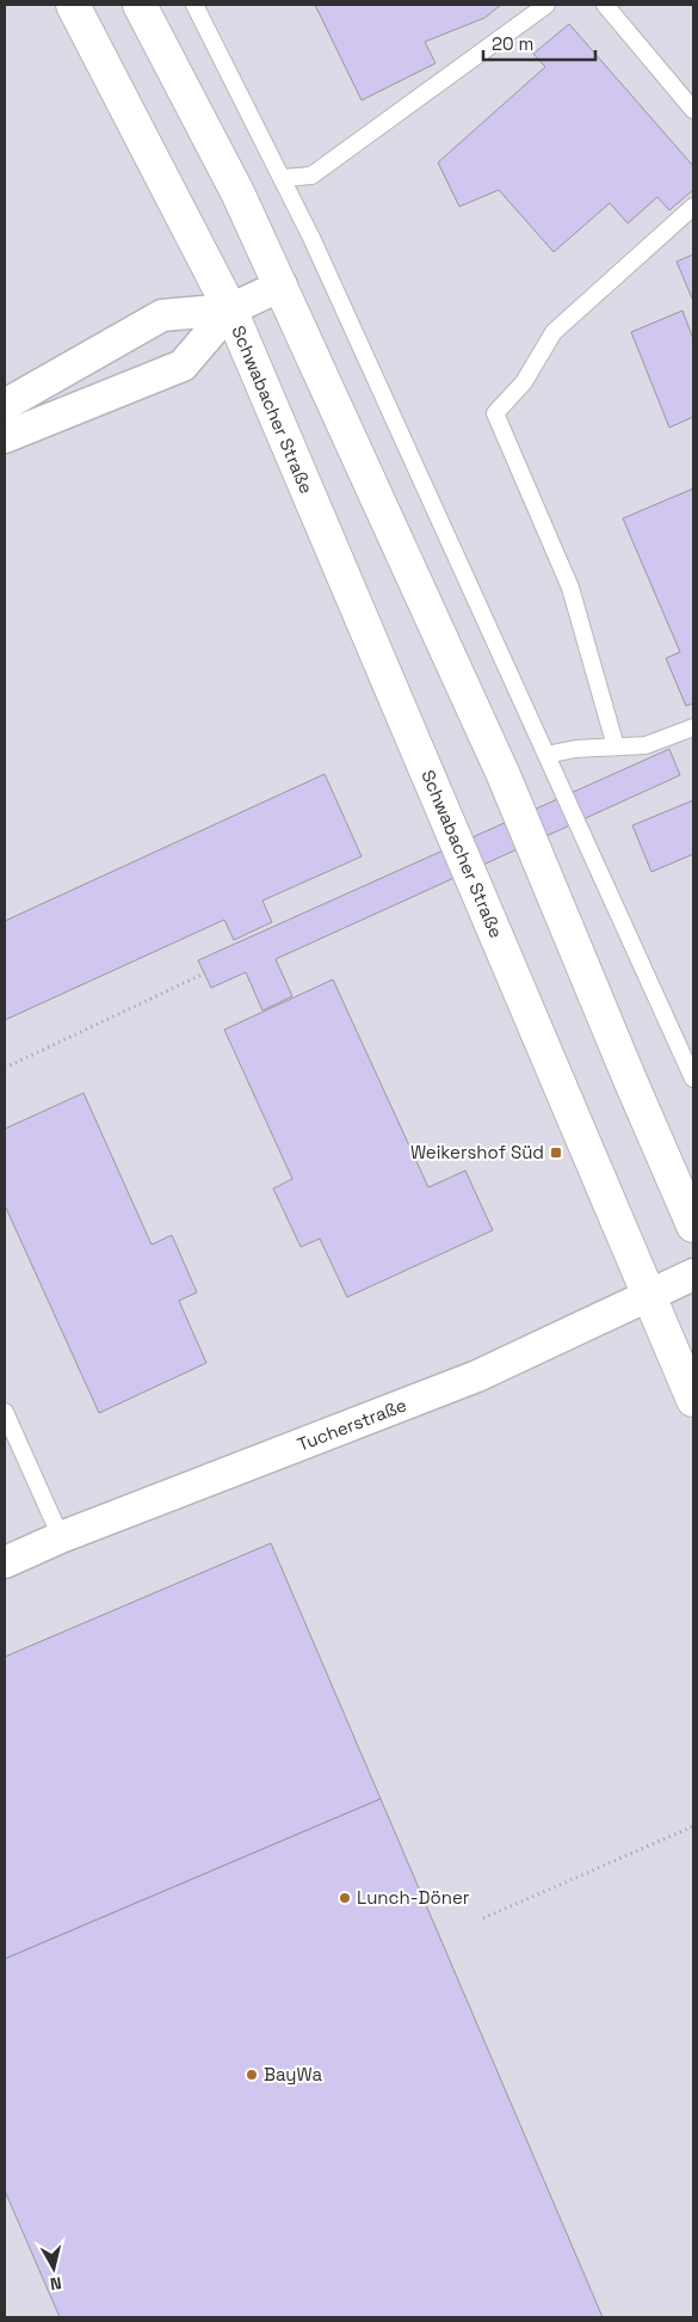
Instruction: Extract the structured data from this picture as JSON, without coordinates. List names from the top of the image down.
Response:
{
  "streets": {
    "main road": ["Schwabacher Straße"],
    "street": ["Tucherstraße"]
  },
  "crossings": [
    ["Schwabacher Straße", "Tucherstraße"]
  ],
  "places": {
    "transit": ["Weikershof Süd"],
    "other": ["Lunch-Döner", "BayWa"]
  },
  "scale_bar": "20 m",
  "north": "bottom"
}
